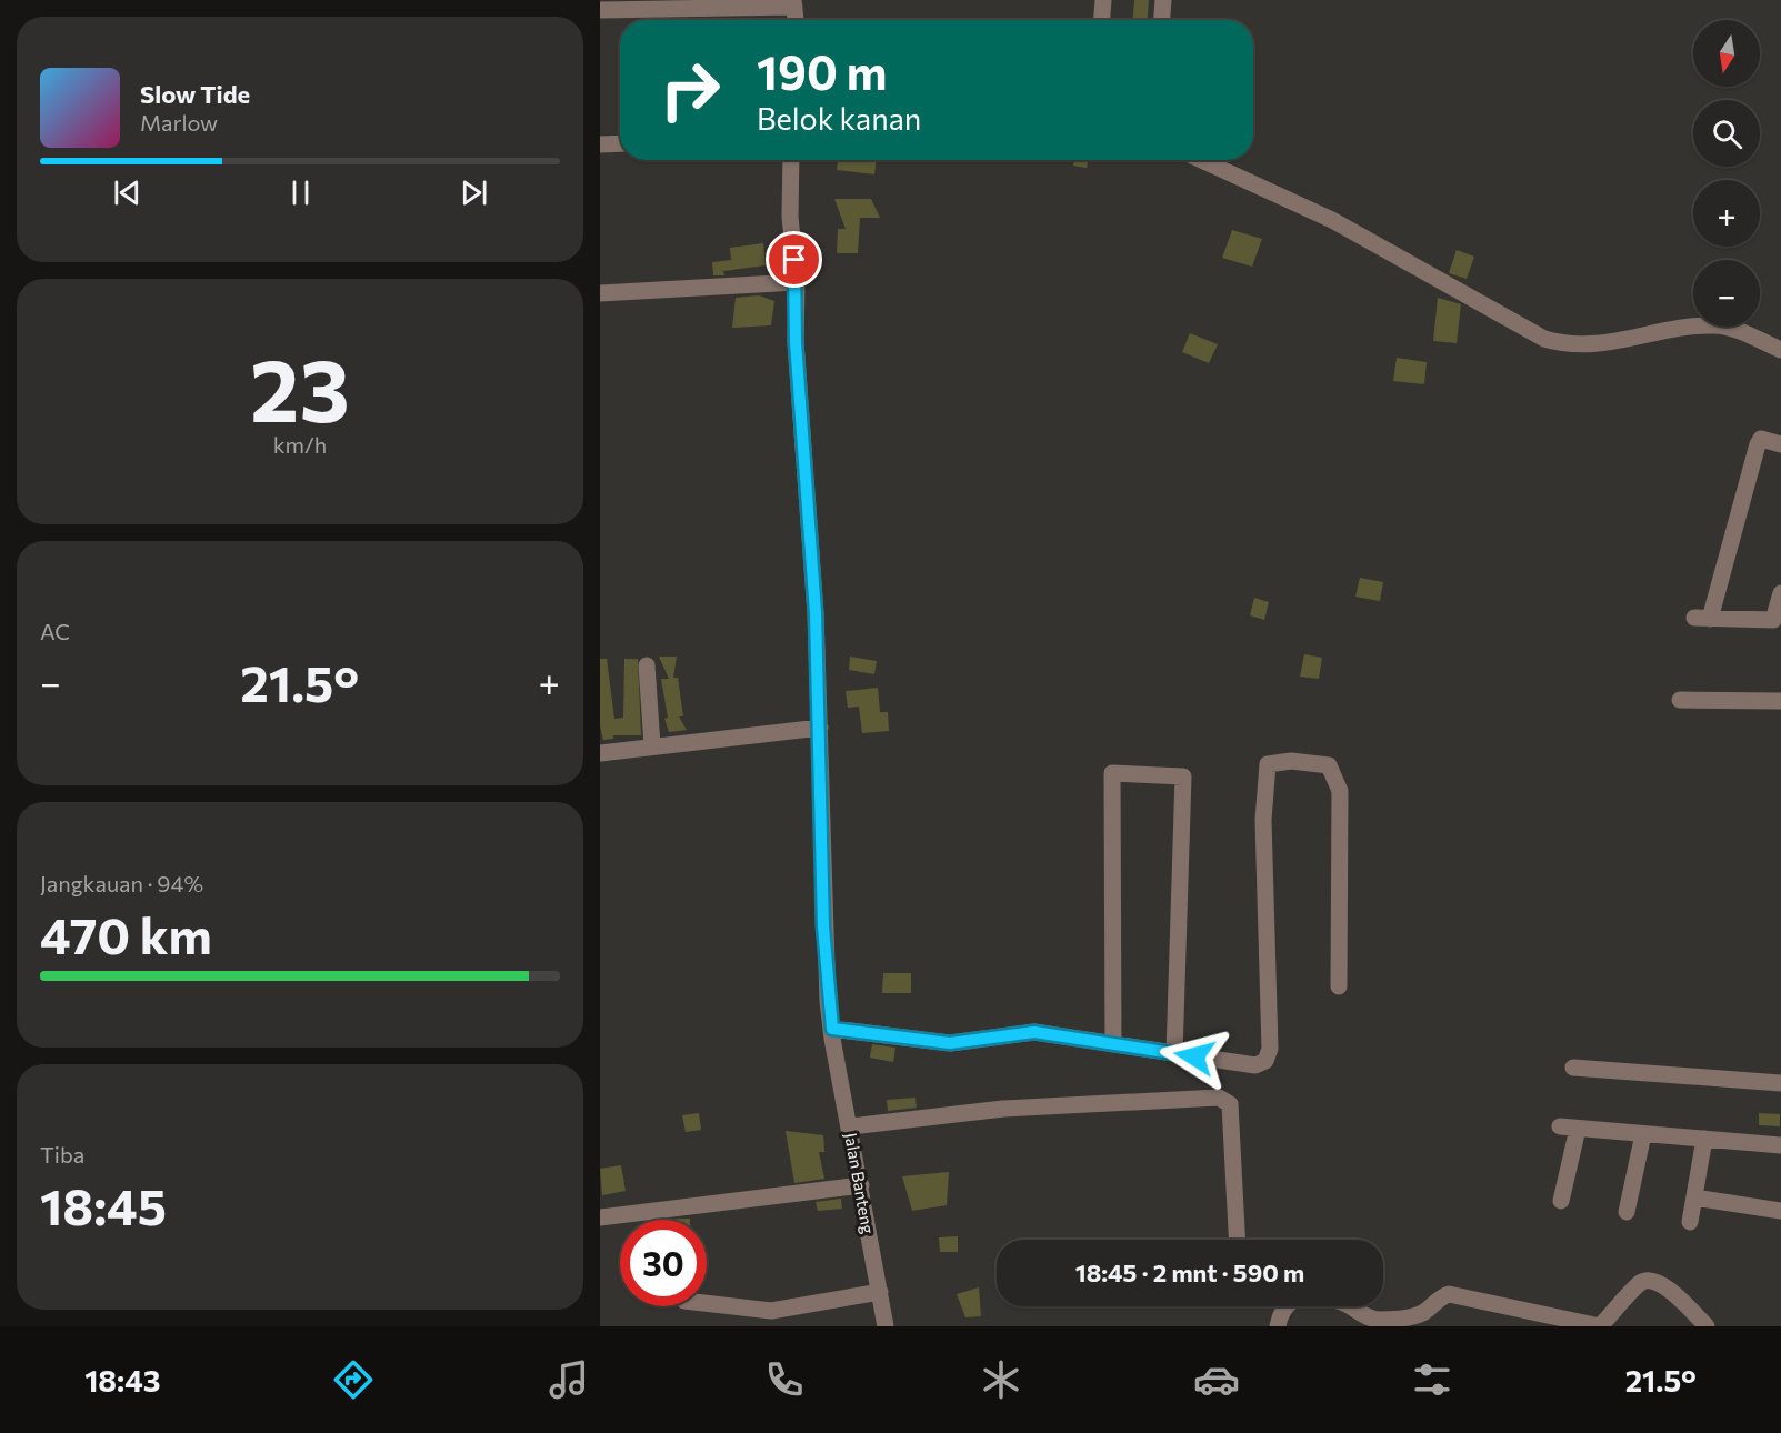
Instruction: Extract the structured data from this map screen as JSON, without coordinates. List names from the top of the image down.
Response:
{
  "streets": {
    "street": ["Jalan Banteng"]
  },
  "north": "bottom",
  "page": {
    "map_buttons": ["+", "−"],
    "turn": ["190 m", "Belok kanan"],
    "song": ["Slow Tide", "Marlow"],
    "tile": [
      ["23", "km/h"],
      "AC",
      ["Jangkauan · 94%", "470 km"],
      ["Tiba", "18:45"]
    ],
    "heat": ["−", "21.5°", "+"],
    "limit": "30",
    "trip": "18:45 · 2 mnt · 590 m",
    "tabs": ["18:43", "21.5°"]
  }
}
